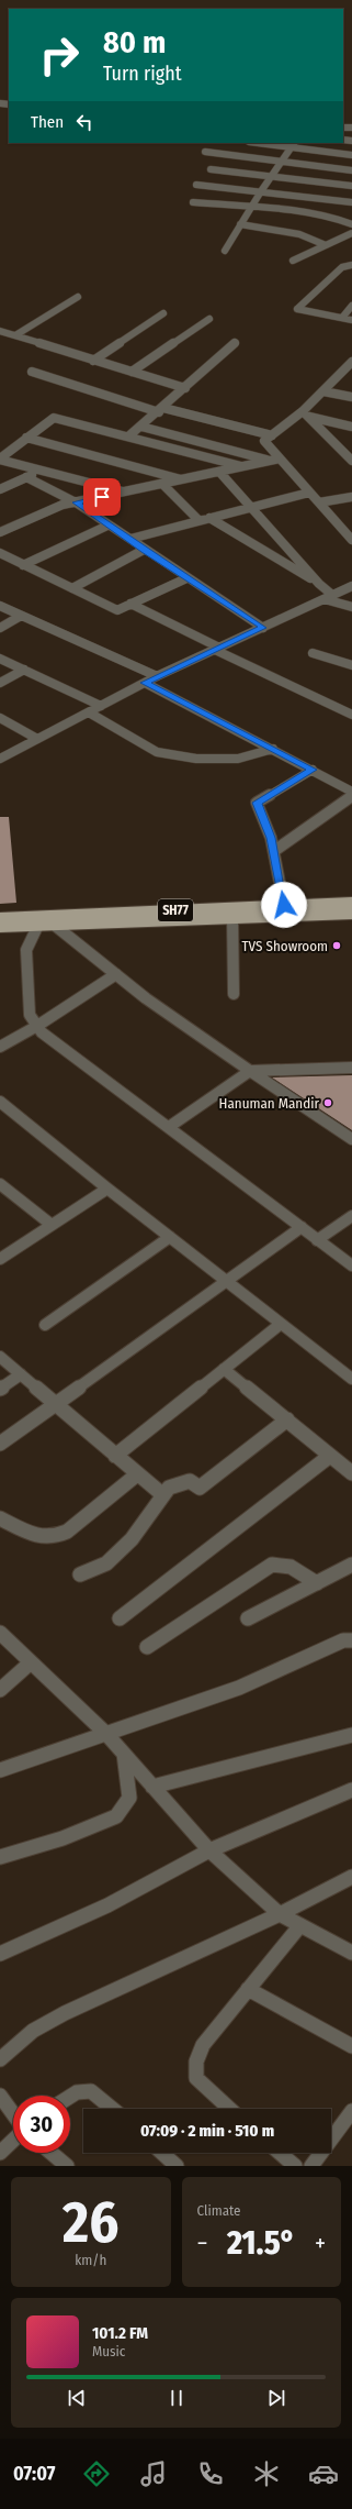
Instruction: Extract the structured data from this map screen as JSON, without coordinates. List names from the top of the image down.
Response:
{
  "streets": {
    "main road": ["SH77"]
  },
  "places": ["TVS Showroom", "Hanuman Mandir"],
  "page": {
    "turn": ["80 m", "Turn right"],
    "then": "Then",
    "limit": "30",
    "trip": "07:09 · 2 min · 510 m",
    "tile": [
      ["26", "km/h"],
      "Climate"
    ],
    "heat": ["−", "21.5°", "+"],
    "song": ["101.2 FM", "Music"],
    "tabs": "07:07"
  }
}
